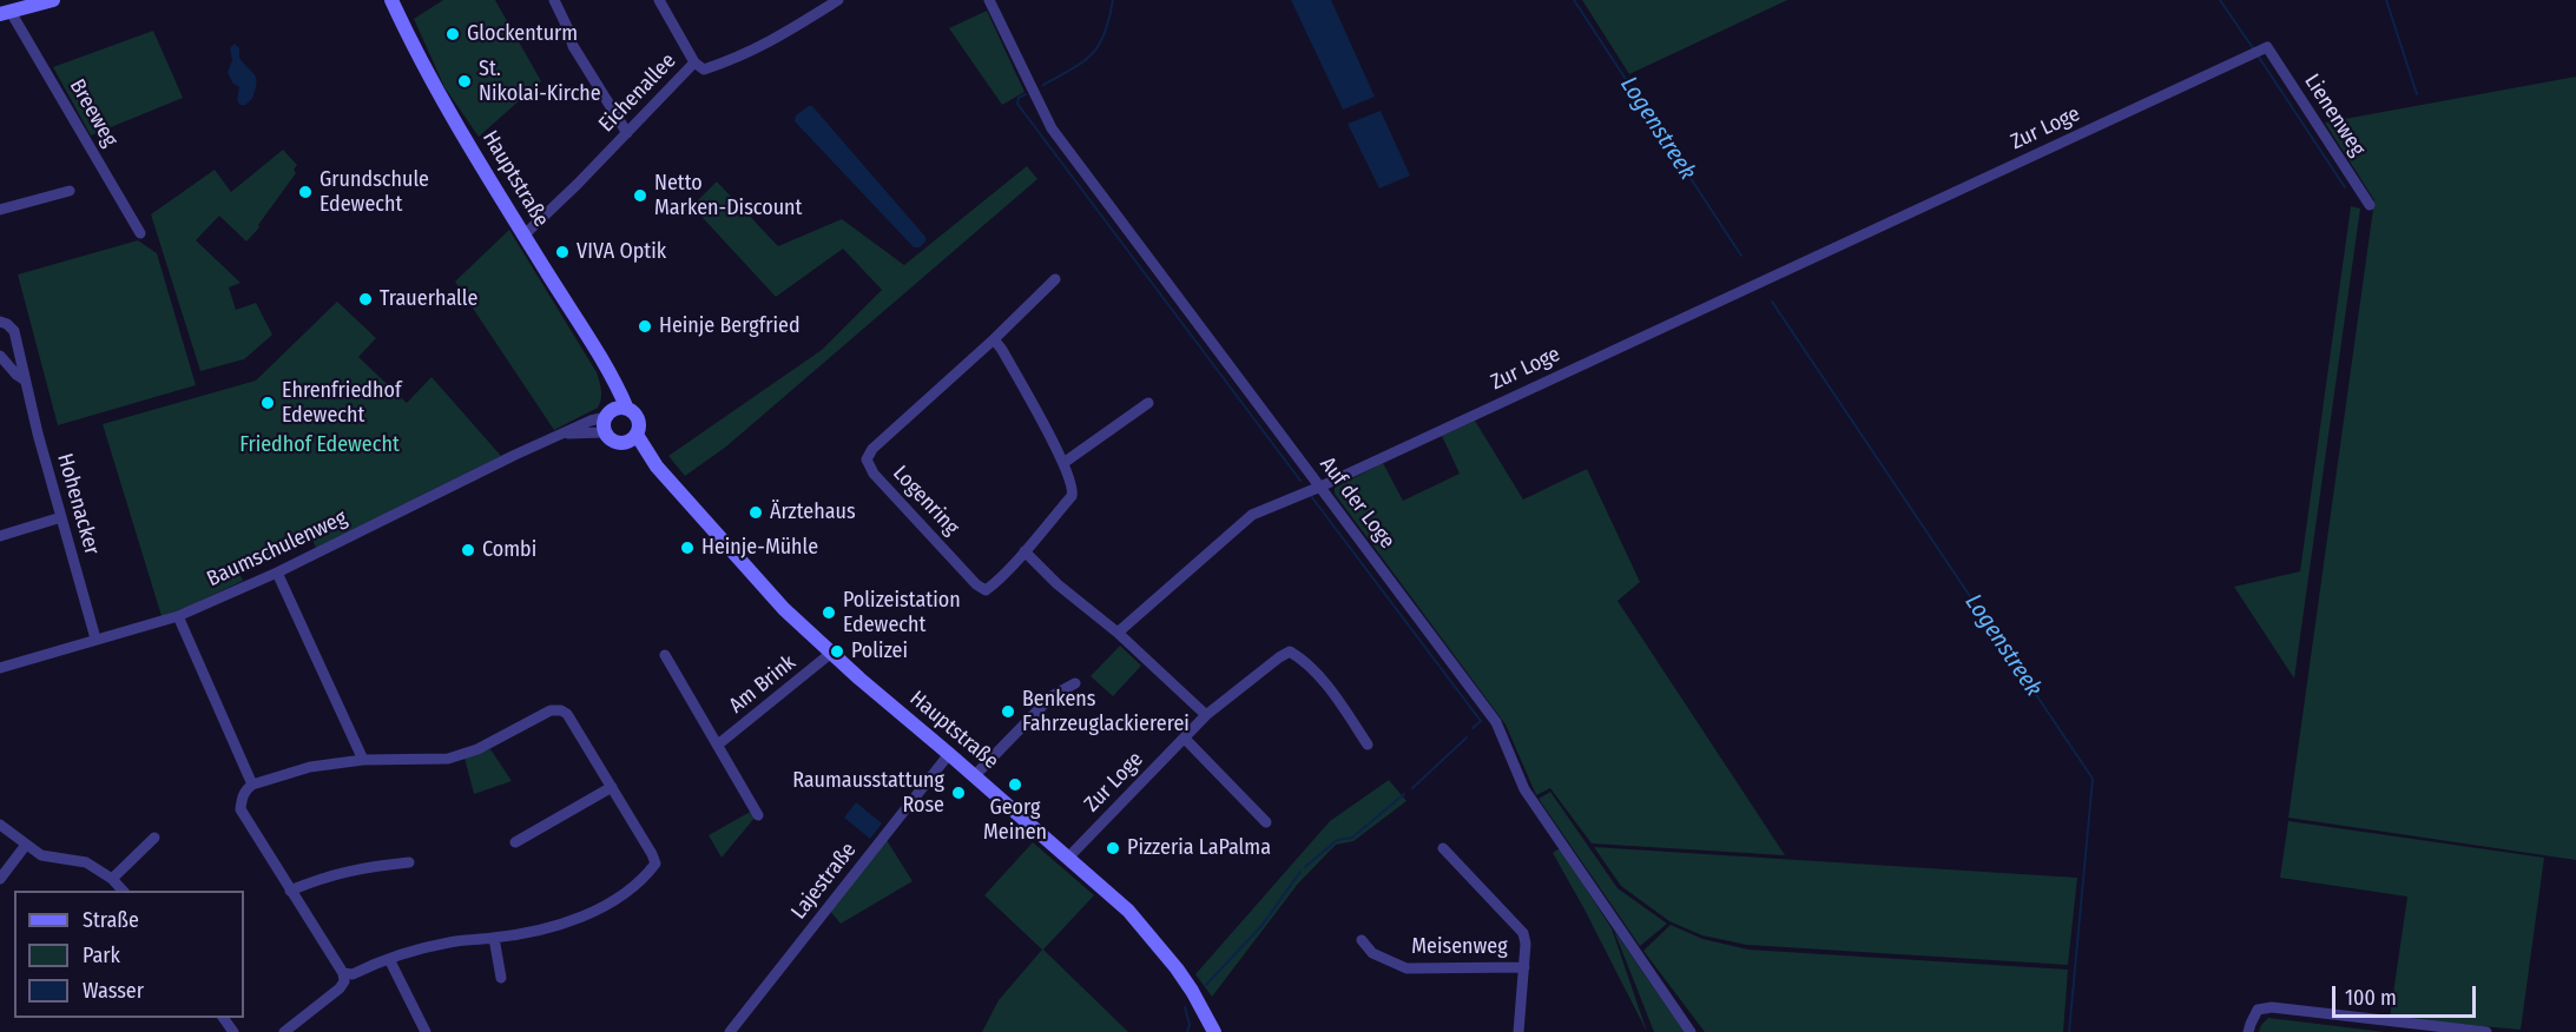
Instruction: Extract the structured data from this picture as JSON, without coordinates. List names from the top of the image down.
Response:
{
  "streets": {
    "main road": ["Hauptstraße"],
    "street": [
      "Eichenallee",
      "Breeweg",
      "Lienenweg",
      "Zur Loge",
      "Logenring",
      "Auf der Loge",
      "Hohenacker",
      "Baumschulenweg",
      "Am Brink",
      "Lajestraße",
      "Meisenweg"
    ]
  },
  "crossings": [
    ["Eichenallee", "Hauptstraße"],
    ["Lienenweg", "Zur Loge"],
    ["Zur Loge", "Hauptstraße"],
    ["Zur Loge", "Auf der Loge"],
    ["Hauptstraße", "Baumschulenweg"],
    ["Hauptstraße", "Am Brink"],
    ["Hauptstraße", "Lajestraße"],
    ["Hohenacker", "Baumschulenweg"]
  ],
  "water": ["Logenstreek"],
  "parks": ["Friedhof Edewecht"],
  "places": [
    "Glockenturm",
    "St. Nikolai-Kirche",
    "Grundschule Edewecht",
    "Netto Marken-Discount",
    "VIVA Optik",
    "Trauerhalle",
    "Heinje Bergfried",
    "Ehrenfriedhof Edewecht",
    "Ärztehaus",
    "Heinje-Mühle",
    "Combi",
    "Polizeistation Edewecht",
    "Polizei",
    "Benkens Fahrzeuglackiererei",
    "Georg Meinen",
    "Raumausstattung Rose",
    "Pizzeria LaPalma"
  ],
  "legend": ["Straße", "Park", "Wasser"],
  "scale_bar": "100 m"
}
